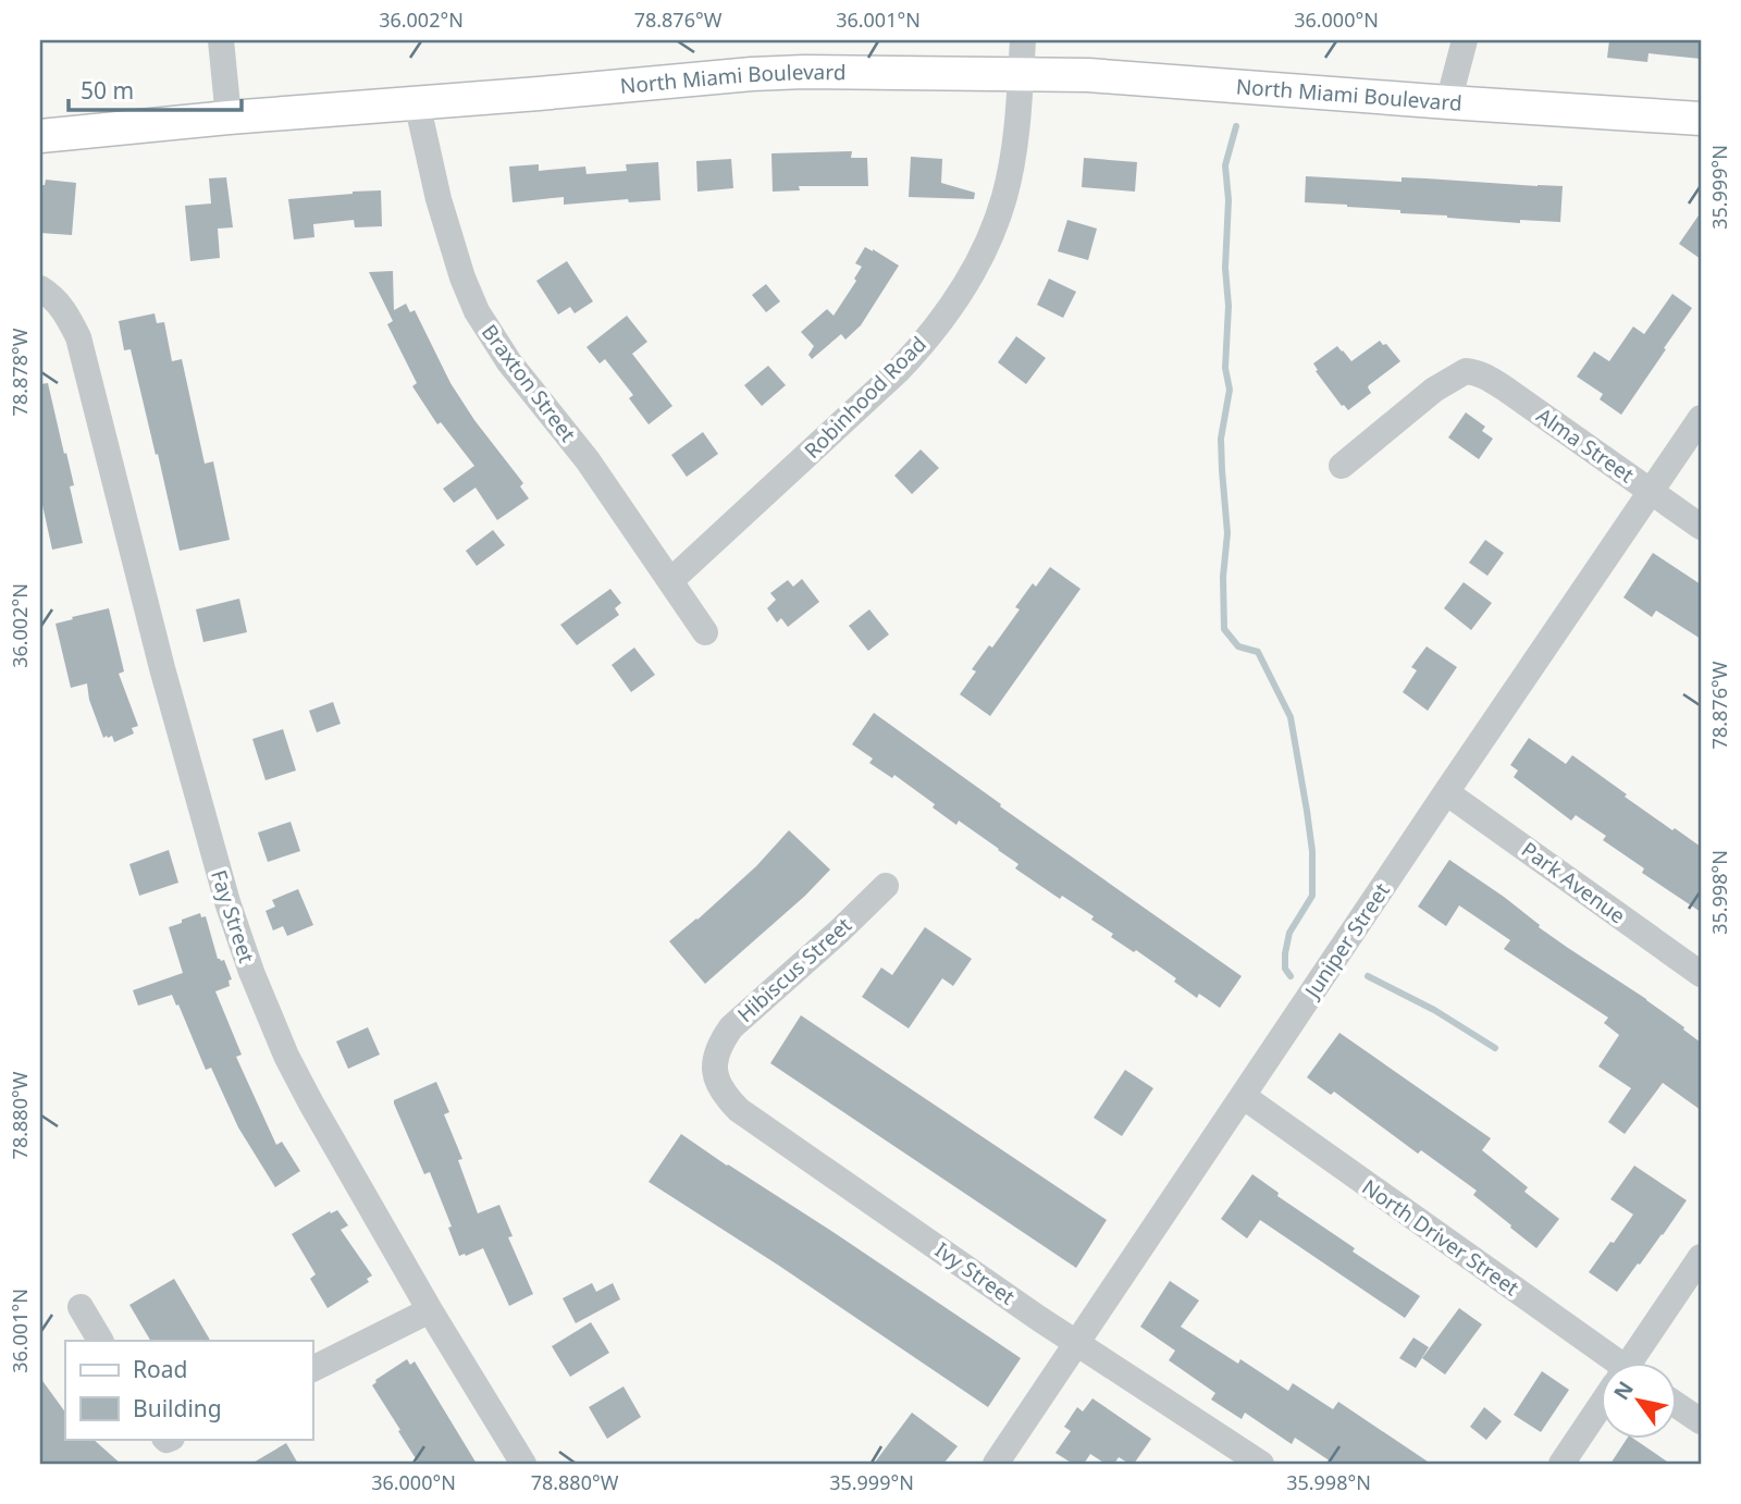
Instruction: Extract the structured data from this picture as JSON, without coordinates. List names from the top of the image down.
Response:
{
  "streets": {
    "main road": ["North Miami Boulevard"],
    "street": [
      "Braxton Street",
      "Robinhood Road",
      "Alma Street",
      "Park Avenue",
      "Fay Street",
      "Juniper Street",
      "Hibiscus Street",
      "North Driver Street",
      "Ivy Street"
    ]
  },
  "crossings": [
    ["North Miami Boulevard", "Braxton Street"],
    ["North Miami Boulevard", "Robinhood Road"],
    ["Braxton Street", "Robinhood Road"],
    ["Alma Street", "Juniper Street"],
    ["Park Avenue", "Juniper Street"],
    ["Juniper Street", "North Driver Street"],
    ["Juniper Street", "Ivy Street"],
    ["Hibiscus Street", "Ivy Street"]
  ],
  "legend": ["Road", "Building"],
  "scale_bar": "50 m",
  "north": "top left",
  "coordinates": [
    "36.002°N",
    "78.876°W",
    "36.001°N",
    "36.000°N",
    "35.999°N",
    "78.878°W",
    "35.998°N",
    "78.880°W"
  ]
}
